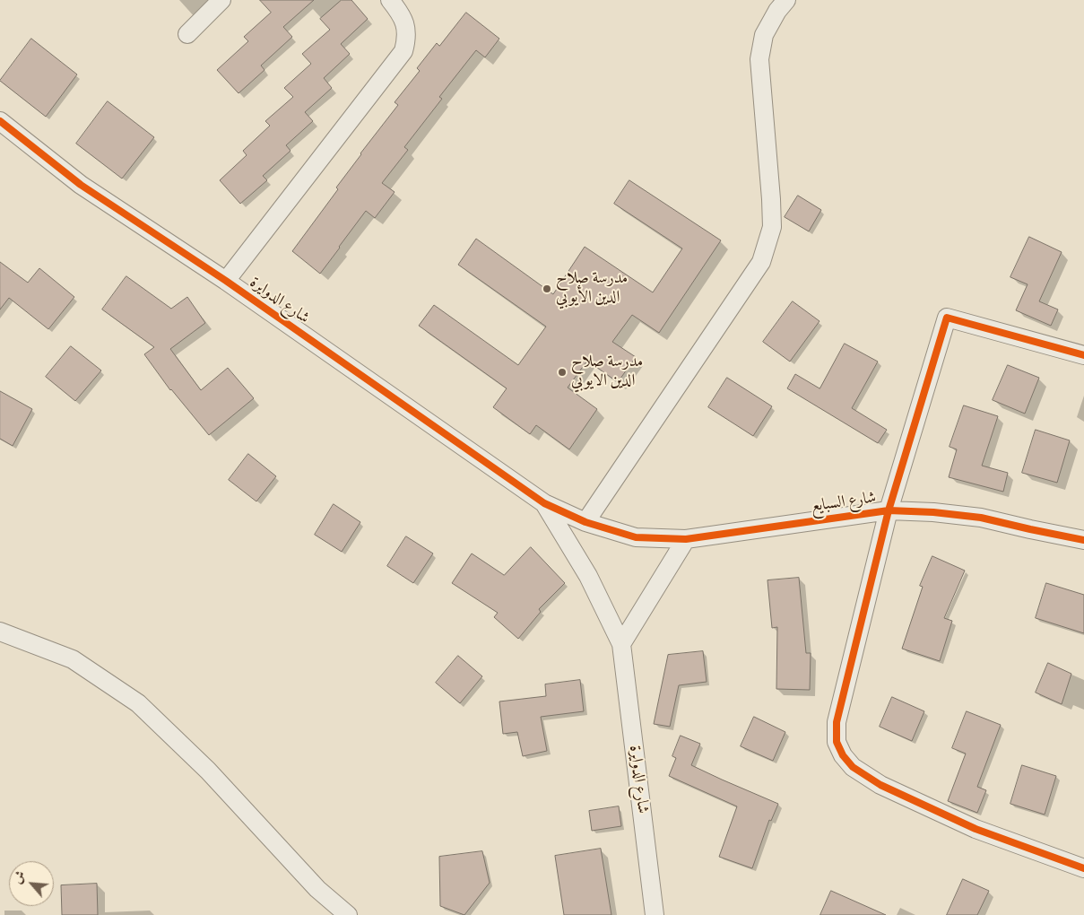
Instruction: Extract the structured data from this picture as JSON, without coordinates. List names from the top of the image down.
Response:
{
  "streets": {
    "street": ["شارع الدوايرة", "شارع السبايع"]
  },
  "crossings": [
    ["شارع الدوايرة", "شارع السبايع"]
  ],
  "places": ["مدرسة صلاح الدين الأيوبي", "مدرسة صلاح الدين الايوبي"],
  "north": "top left"
}
